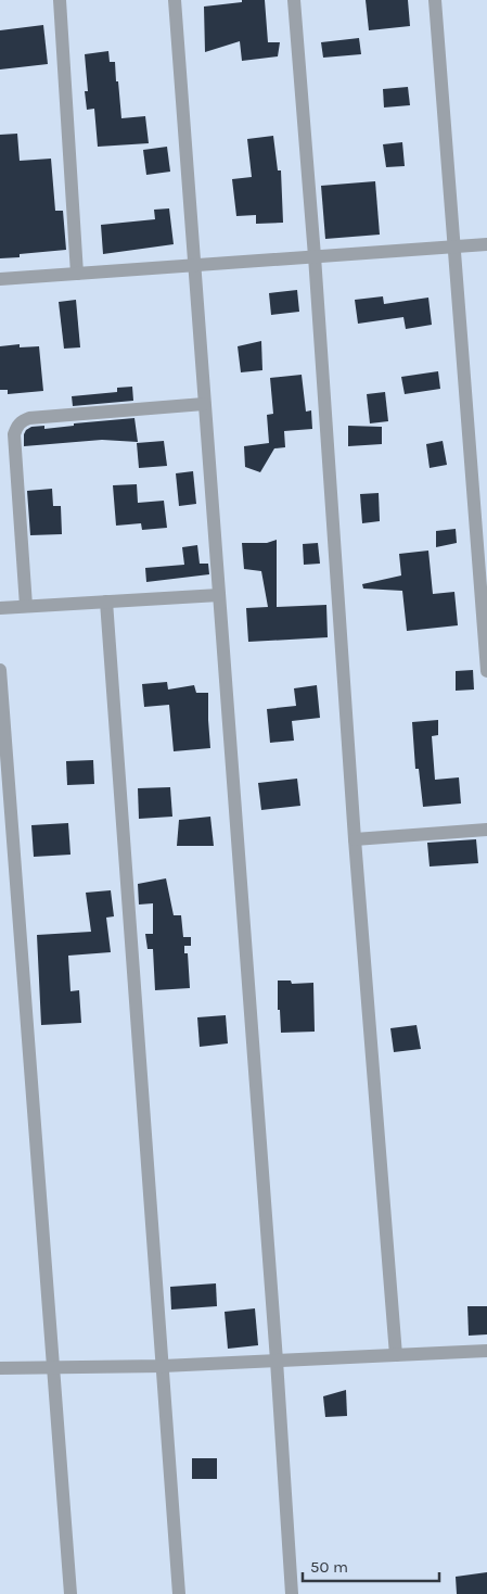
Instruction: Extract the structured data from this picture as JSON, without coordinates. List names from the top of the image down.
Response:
{
  "scale_bar": "50 m"
}
